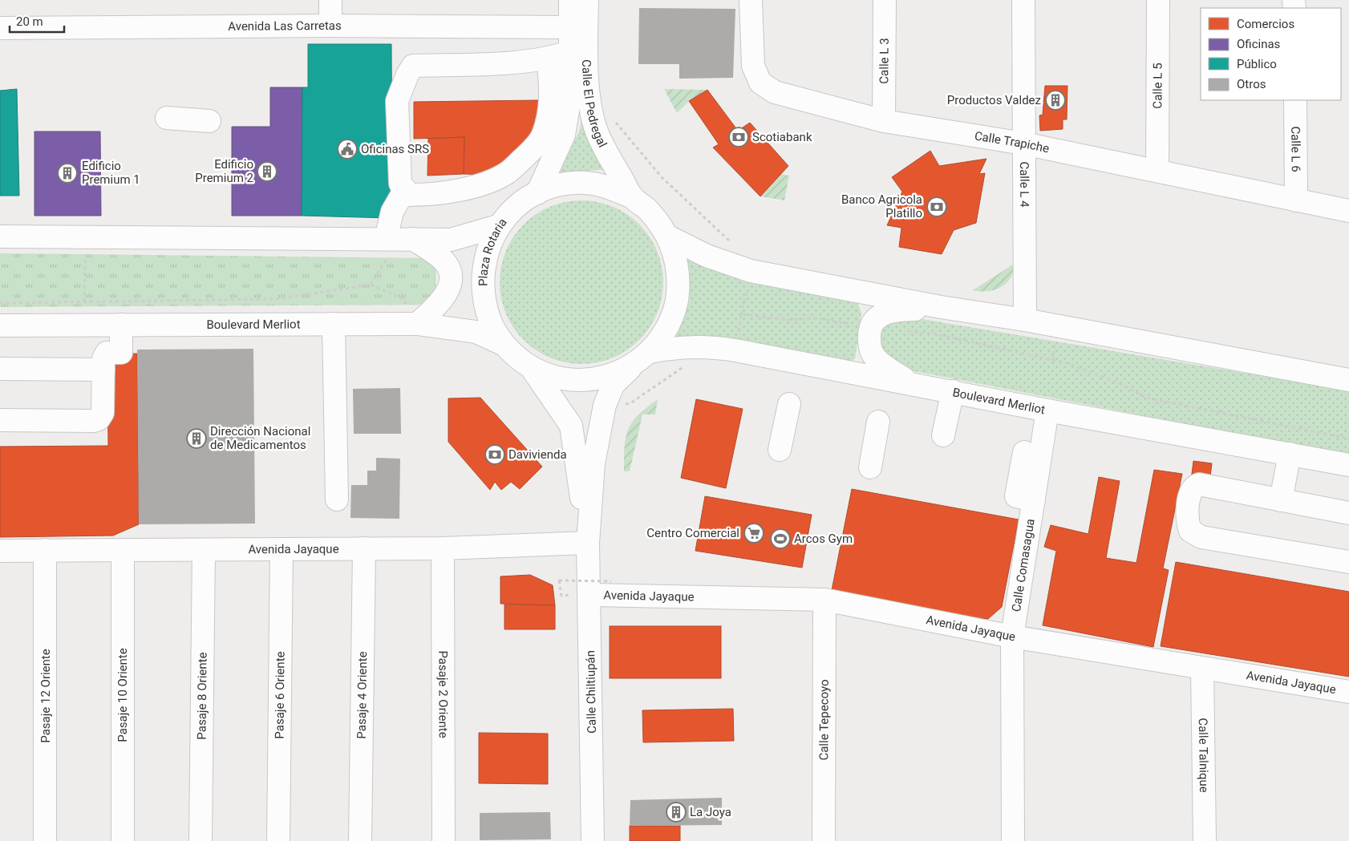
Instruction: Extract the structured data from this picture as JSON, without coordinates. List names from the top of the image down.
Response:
{
  "streets": {
    "street": [
      "Avenida Las Carretas",
      "Calle L 3",
      "Calle L 5",
      "Calle El Pedregal",
      "Calle Trapiche",
      "Calle L 6",
      "Calle L 4",
      "Plaza Rotaria",
      "Boulevard Merliot",
      "Avenida Jayaque",
      "Calle Comasagua",
      "Calle Chiltiupán",
      "Pasaje 10 Oriente",
      "Pasaje 8 Oriente",
      "Pasaje 6 Oriente",
      "Pasaje 4 Oriente",
      "Pasaje 2 Oriente",
      "Pasaje 12 Oriente",
      "Calle Tepecoyo",
      "Calle Talnique"
    ]
  },
  "crossings": [
    ["Avenida Las Carretas", "Calle El Pedregal"],
    ["Calle L 3", "Calle Trapiche"],
    ["Calle L 5", "Calle Trapiche"],
    ["Calle El Pedregal", "Plaza Rotaria"],
    ["Calle Trapiche", "Calle L 6"],
    ["Calle Trapiche", "Calle L 4"],
    ["Plaza Rotaria", "Boulevard Merliot"],
    ["Plaza Rotaria", "Calle Chiltiupán"],
    ["Boulevard Merliot", "Calle Comasagua"],
    ["Avenida Jayaque", "Calle Comasagua"],
    ["Avenida Jayaque", "Calle Chiltiupán"],
    ["Avenida Jayaque", "Pasaje 10 Oriente"],
    ["Avenida Jayaque", "Pasaje 8 Oriente"],
    ["Avenida Jayaque", "Pasaje 6 Oriente"],
    ["Avenida Jayaque", "Pasaje 4 Oriente"],
    ["Avenida Jayaque", "Pasaje 2 Oriente"],
    ["Avenida Jayaque", "Pasaje 12 Oriente"],
    ["Avenida Jayaque", "Calle Tepecoyo"],
    ["Avenida Jayaque", "Calle Talnique"]
  ],
  "places": {
    "building": [
      "Productos Valdez",
      "Edificio Premium 2",
      "Edificio Premium 1",
      "Dirección Nacional de Medicamentos",
      "La Joya"
    ],
    "bank": ["Scotiabank", "Banco Agricola Platillo", "Davivienda"],
    "public building": ["Oficinas SRS"],
    "supermarket": ["Centro Comercial"],
    "sports": ["Arcos Gym"]
  },
  "legend": [
    "Comercios",
    "Oficinas",
    "Público",
    "Otros"
  ],
  "scale_bar": "20 m"
}
